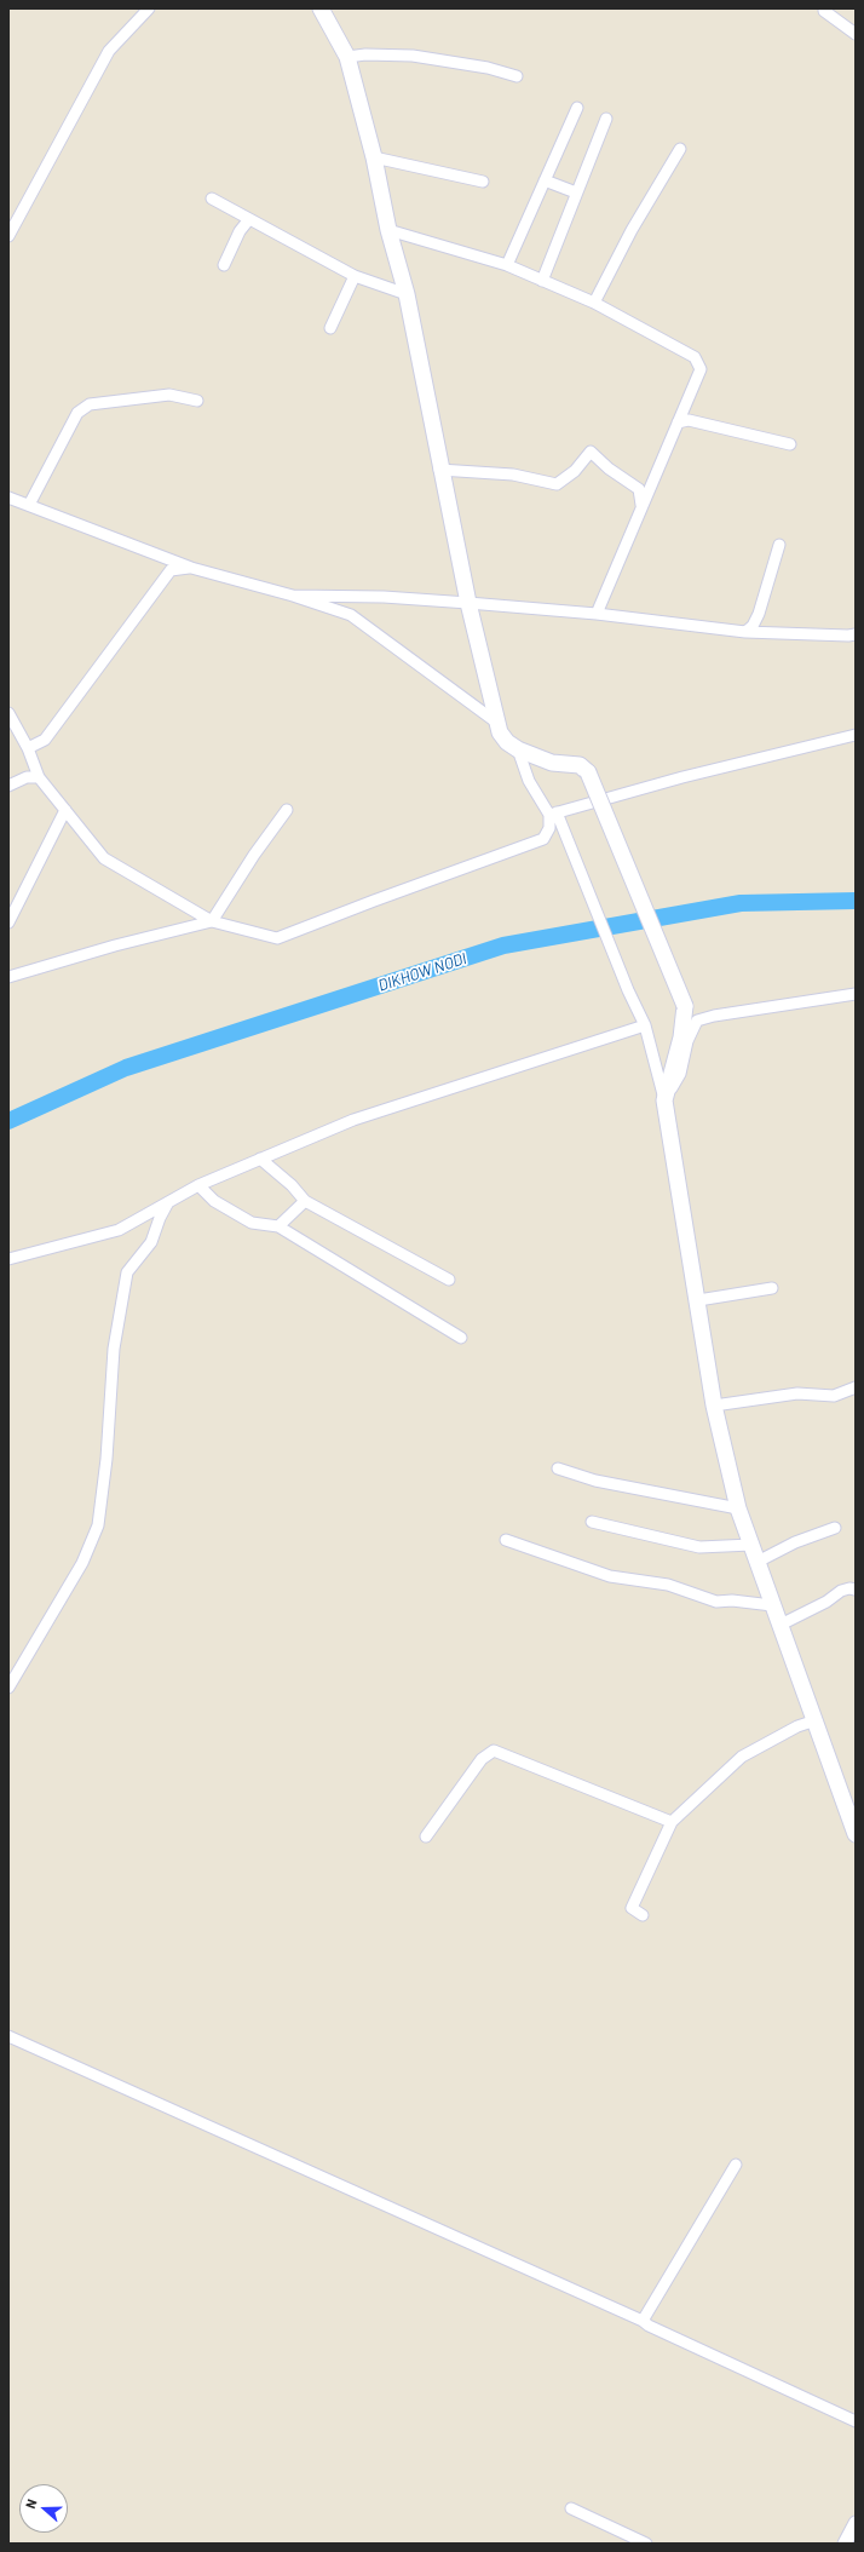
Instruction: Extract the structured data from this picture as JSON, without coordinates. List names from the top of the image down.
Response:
{
  "water": ["DIKHOW NODI"],
  "north": "left"
}
